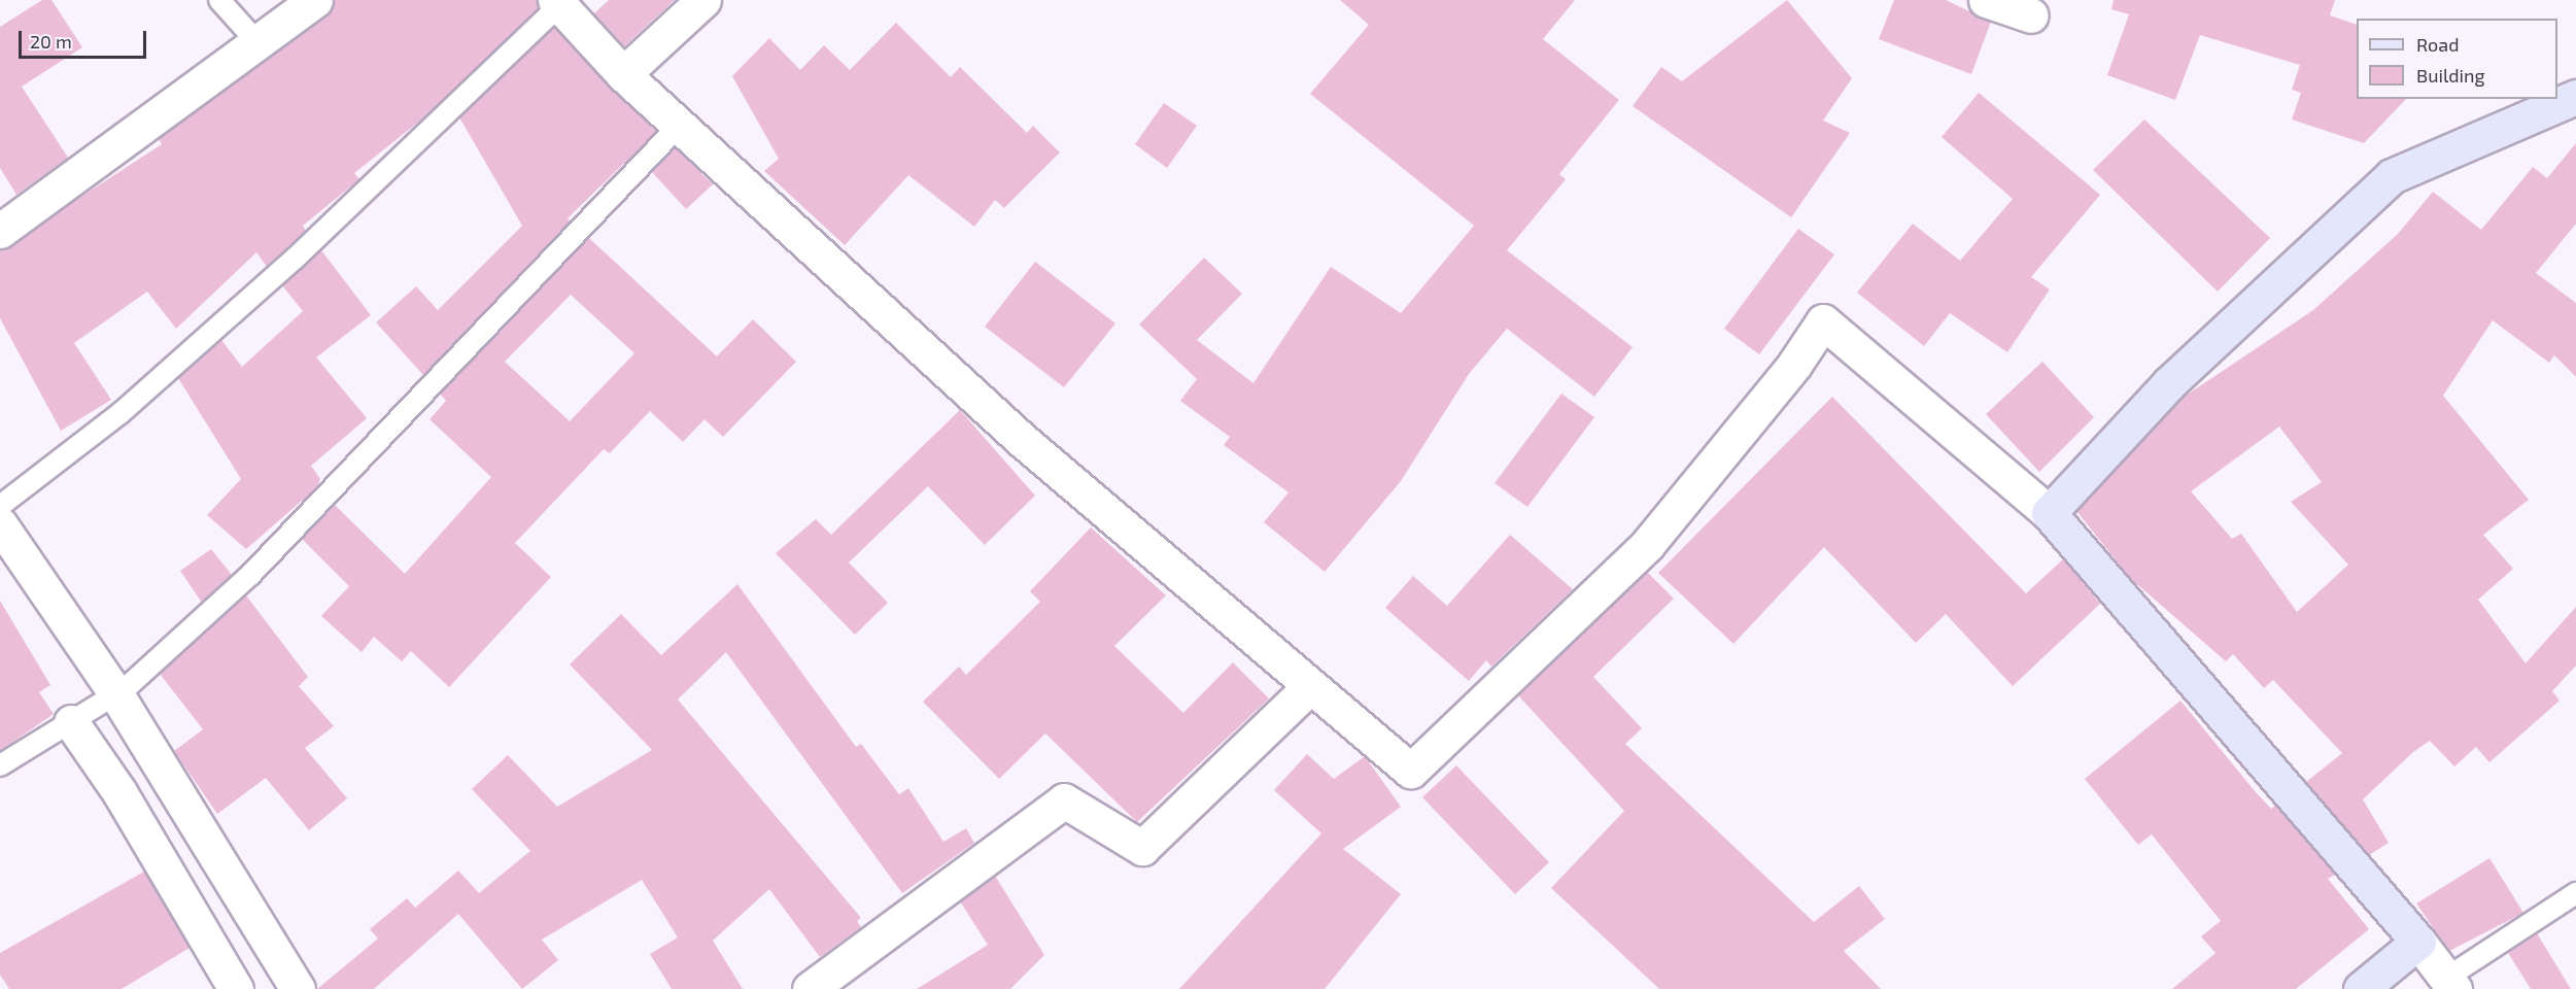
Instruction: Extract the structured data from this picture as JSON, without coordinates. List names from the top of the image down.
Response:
{
  "legend": ["Road", "Building"],
  "scale_bar": "20 m"
}
